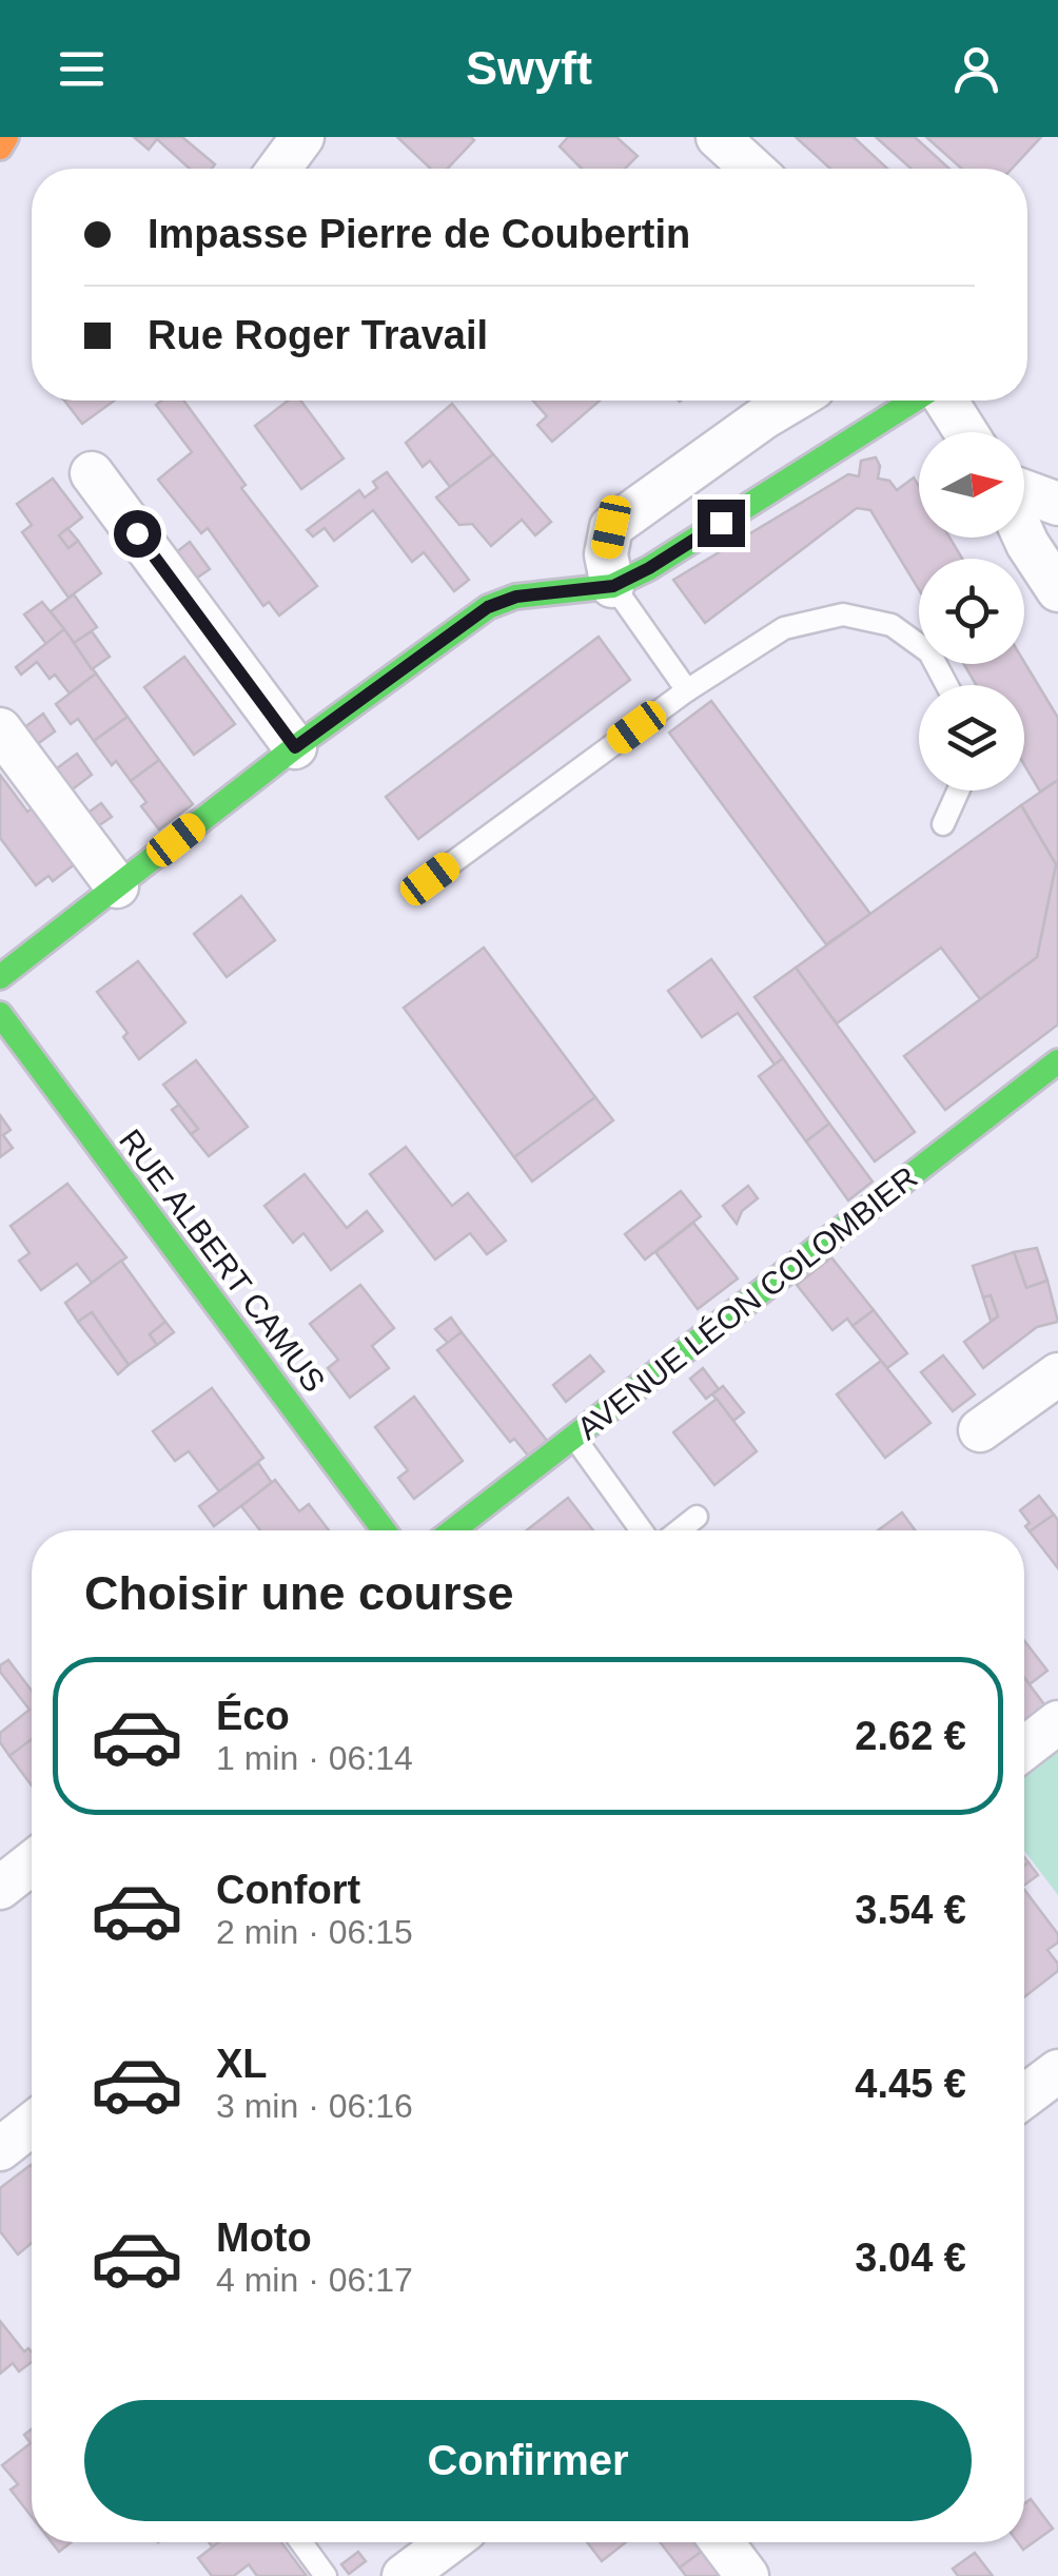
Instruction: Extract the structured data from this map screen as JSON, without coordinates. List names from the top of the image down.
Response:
{
  "streets": {
    "street": ["RUE ALBERT CAMUS", "AVENUE LÉON COLOMBIER"]
  },
  "north": "right",
  "page": {
    "header": "Swyft",
    "banner": ["Impasse Pierre de Coubertin", "Rue Roger Travail"],
    "heading": "Choisir une course",
    "list": [
      {
        "name": "Éco",
        "note": "1 min · 06:14",
        "value": "2.62 €"
      },
      {
        "name": "Confort",
        "note": "2 min · 06:15",
        "value": "3.54 €"
      },
      {
        "name": "XL",
        "note": "3 min · 06:16",
        "value": "4.45 €"
      },
      {
        "name": "Moto",
        "note": "4 min · 06:17",
        "value": "3.04 €"
      }
    ],
    "buttons": "Confirmer"
  }
}
